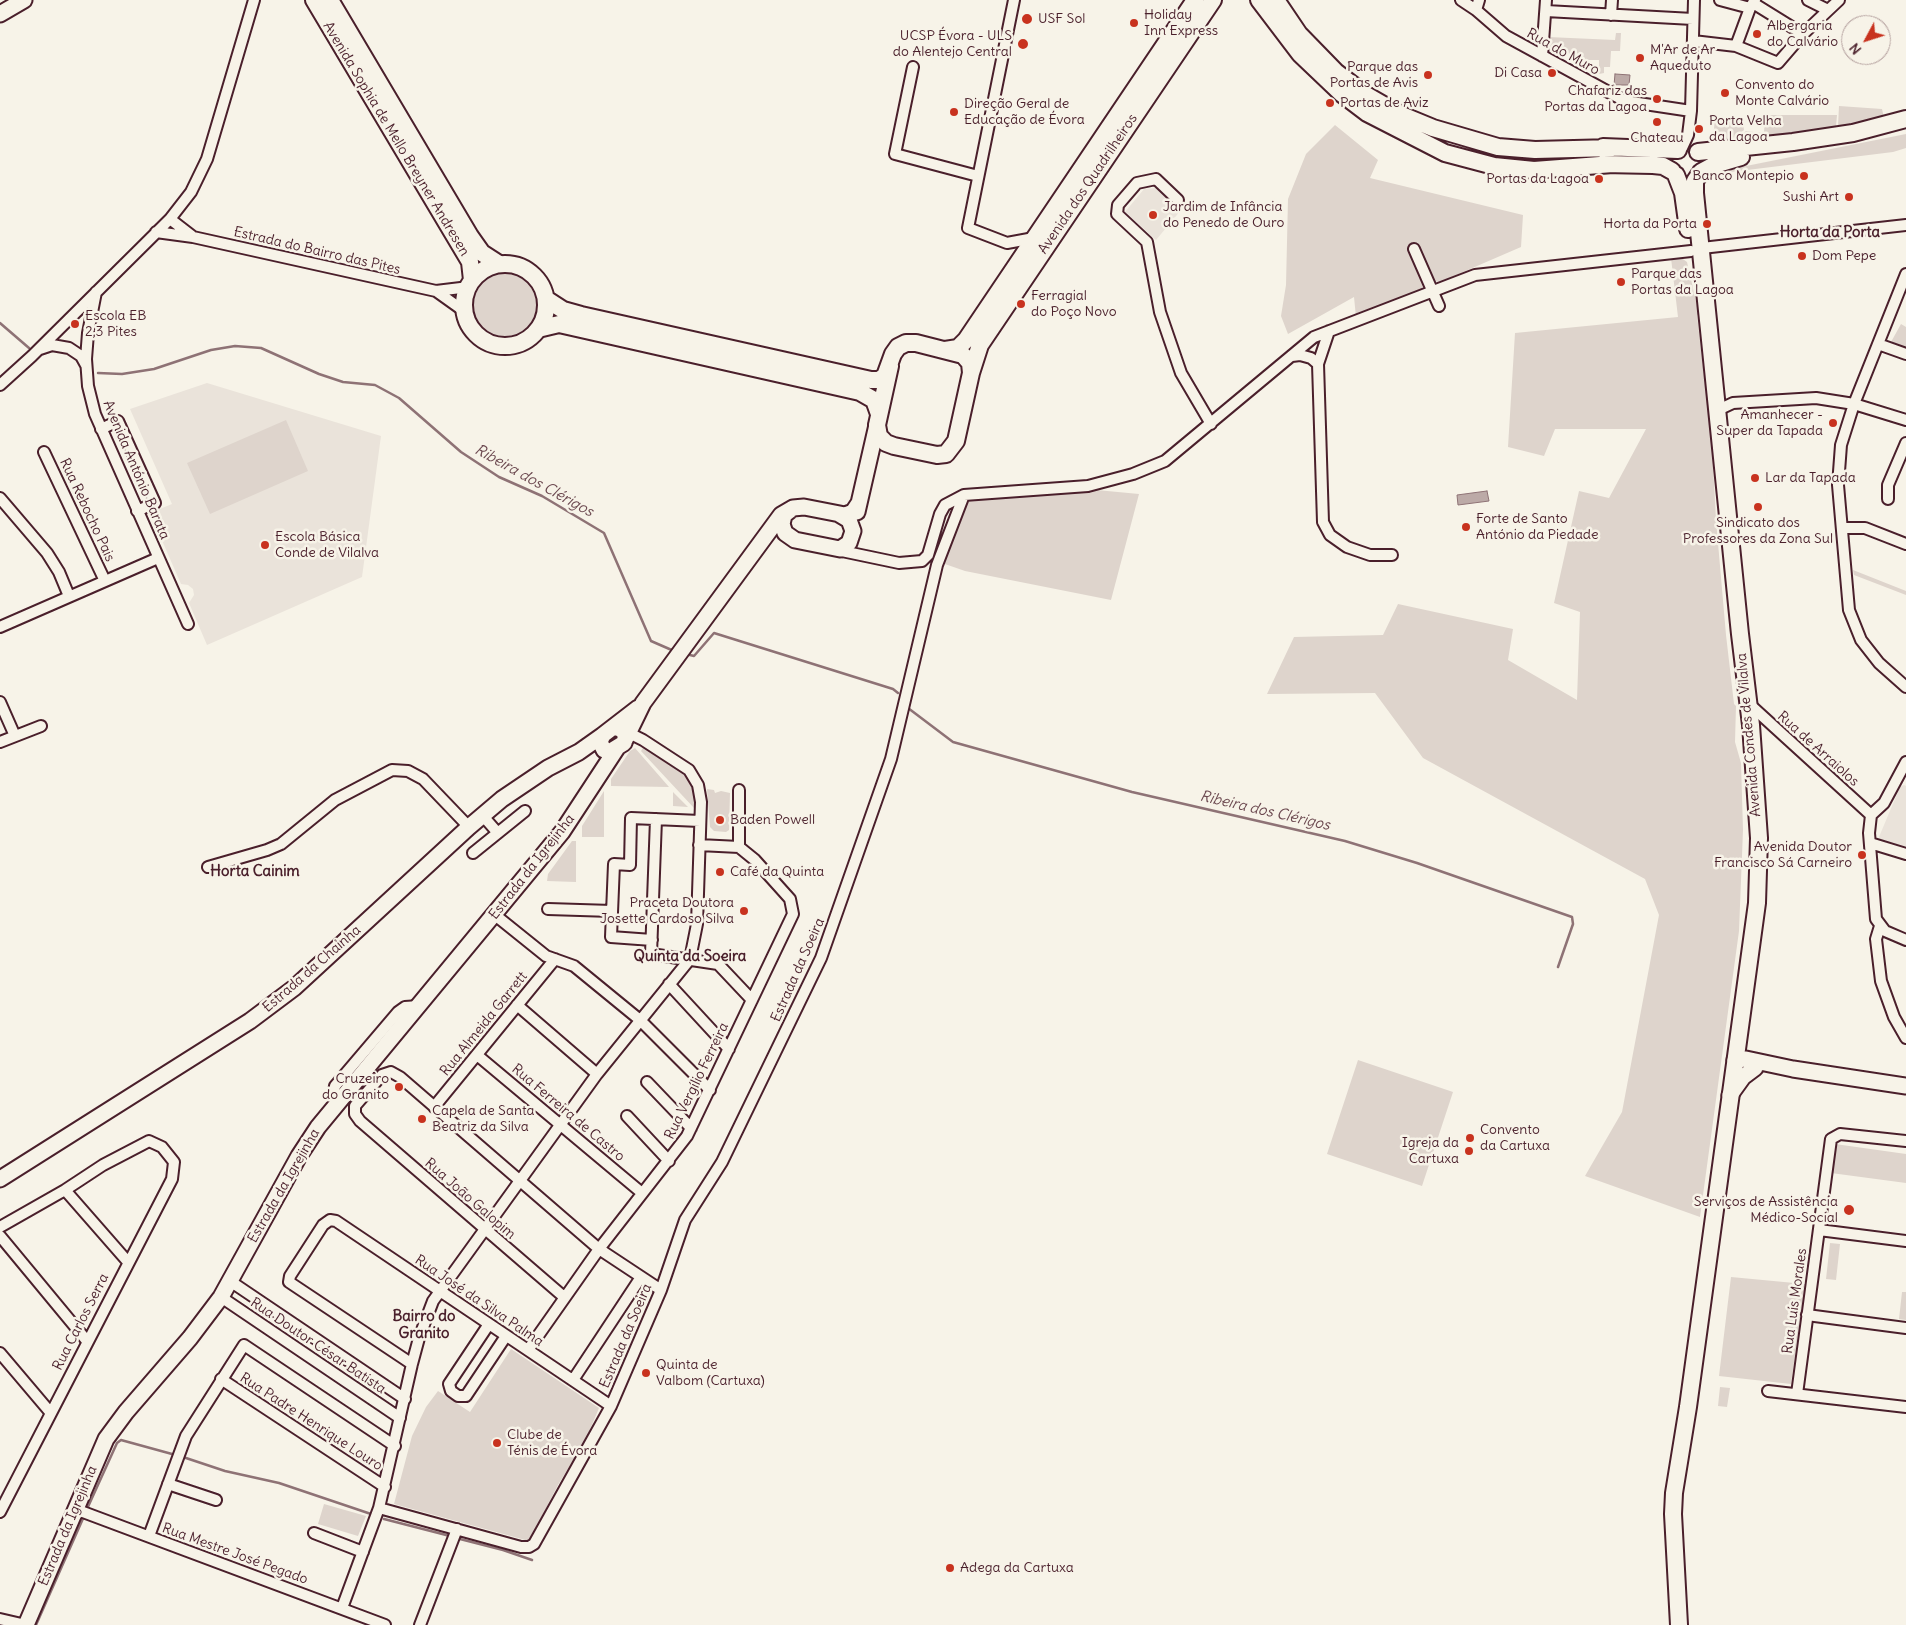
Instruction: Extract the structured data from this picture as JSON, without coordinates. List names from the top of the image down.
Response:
{
  "streets": {
    "main road": ["Avenida Sophia de Mello Breyner Andresen", "Avenida dos Quadrilheiros", "Avenida Condes de Vilalva"],
    "street": [
      "Rua do Muro",
      "Estrada do Bairro das Pites",
      "Avenida António Barata",
      "Rua Rebocho Pais",
      "Rua de Arraiolos",
      "Estrada da Igrejinha",
      "Estrada da Chainha",
      "Estrada da Soeira",
      "Rua Almeida Garrett",
      "Rua Vergílio Ferreira",
      "Rua Ferreira de Castro",
      "Rua João Galopim",
      "Rua José da Silva Palma",
      "Rua Luís Morales",
      "Rua Carlos Serra",
      "Rua Doutor César Batista",
      "Rua Padre Henrique Louro",
      "Rua Mestre José Pegado"
    ]
  },
  "crossings": [
    ["Avenida Sophia de Mello Breyner Andresen", "Estrada do Bairro das Pites"],
    ["Avenida Condes de Vilalva", "Rua de Arraiolos"],
    ["Estrada da Igrejinha", "Estrada da Chainha"],
    ["Estrada da Igrejinha", "Rua Doutor César Batista"],
    ["Estrada da Igrejinha", "Rua Mestre José Pegado"],
    ["Estrada da Soeira", "Rua José da Silva Palma"],
    ["Rua Almeida Garrett", "Rua Ferreira de Castro"],
    ["Rua Almeida Garrett", "Rua João Galopim"],
    ["Rua Vergílio Ferreira", "Rua Ferreira de Castro"],
    ["Rua Vergílio Ferreira", "Rua João Galopim"],
    ["Rua Vergílio Ferreira", "Rua José da Silva Palma"]
  ],
  "districts": [
    "Horta da Porta",
    "Horta Cainim",
    "Quinta da Soeira",
    "Bairro do Granito"
  ],
  "water": ["Ribeira dos Clérigos"],
  "places": [
    "USF Sol",
    "Holiday Inn Express",
    "Albergaria do Calvário",
    "UCSP Évora - ULS do Alentejo Central",
    "M'Ar de Ar Aqueduto",
    "Di Casa",
    "Parque das Portas de Avis",
    "Convento do Monte Calvário",
    "Chafariz das Portas da Lagoa",
    "Portas de Aviz",
    "Direção Geral de Educação de Évora",
    "Chateau",
    "Porta Velha da Lagoa",
    "Banco Montepio",
    "Portas da Lagoa",
    "Sushi Art",
    "Jardim de Infância do Penedo de Ouro",
    "Horta da Porta",
    "Dom Pepe",
    "Parque das Portas da Lagoa",
    "Ferragial do Poço Novo",
    "Escola EB 2,3 Pites",
    "Amanhecer - Super da Tapada",
    "Lar da Tapada",
    "Sindicato dos Professores da Zona Sul",
    "Forte de Santo António da Piedade",
    "Escola Básica Conde de Vilalva",
    "Baden Powell",
    "Avenida Doutor Francisco Sá Carneiro",
    "Café da Quinta",
    "Praceta Doutora Josette Cardoso Silva",
    "Cruzeiro do Granito",
    "Capela de Santa Beatriz da Silva",
    "Convento da Cartuxa",
    "Igreja da Cartuxa",
    "Serviços de Assistência Médico-Social",
    "Quinta de Valbom (Cartuxa)",
    "Clube de Ténis de Évora",
    "Adega da Cartuxa"
  ],
  "north": "bottom left"
}
